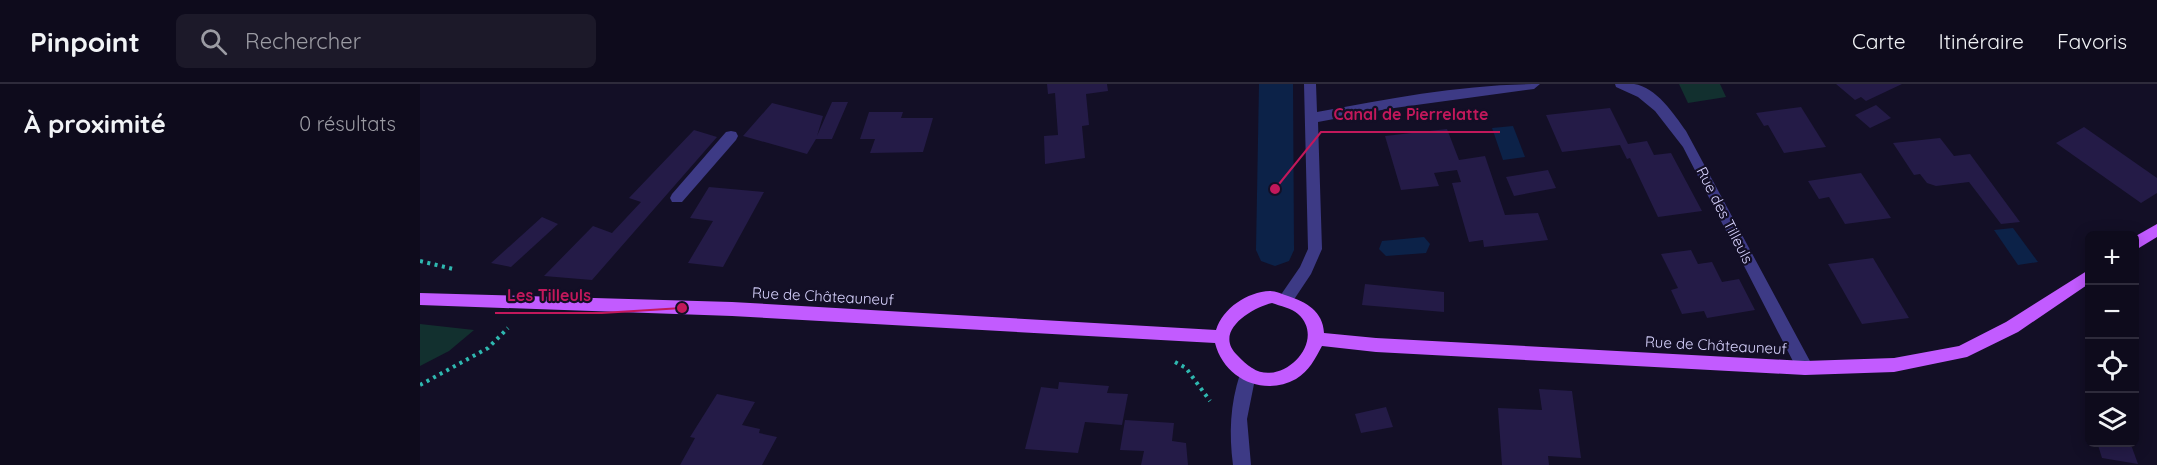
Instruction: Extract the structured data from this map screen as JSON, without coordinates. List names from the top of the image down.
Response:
{
  "streets": {
    "main road": ["Rue de Châteauneuf"],
    "street": ["Rue des Tilleuls"]
  },
  "crossings": [
    ["Rue des Tilleuls", "Rue de Châteauneuf"]
  ],
  "places": ["Canal de Pierrelatte", "Les Tilleuls"],
  "page": {
    "header": "Pinpoint",
    "search": "Rechercher",
    "nav": ["Carte", "Itinéraire", "Favoris"],
    "heading": ["À proximité", "0 résultats"],
    "map_buttons": ["+", "−"]
  }
}
